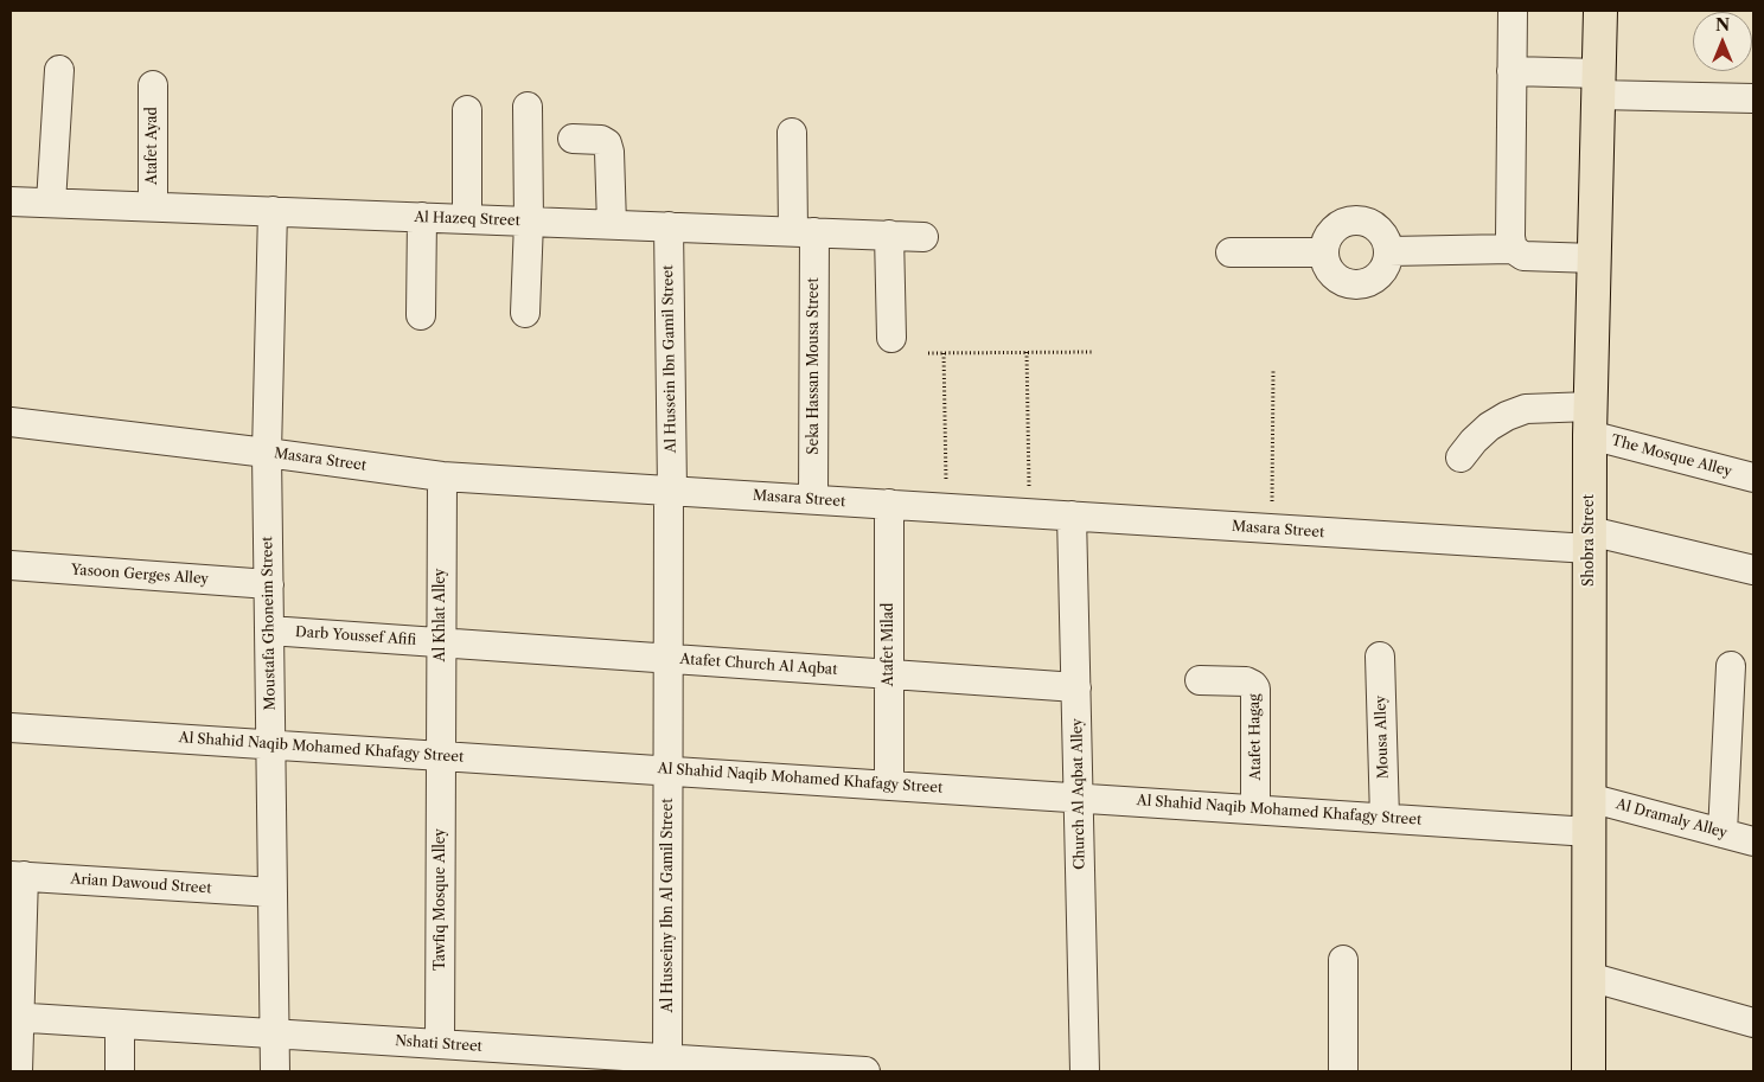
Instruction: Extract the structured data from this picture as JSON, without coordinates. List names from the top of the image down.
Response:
{
  "streets": {
    "main road": ["Shobra Street"],
    "street": [
      "Atafet Ayad",
      "Al Hazeq Street",
      "Al Hussein Ibn Gamil Street",
      "Seka Hassan Mousa Street",
      "The Mosque Alley",
      "Masara Street",
      "Yasoon Gerges Alley",
      "Al Khlat Alley",
      "Moustafa Ghoneim Street",
      "Darb Youssef Afifi",
      "Atafet Milad",
      "Atafet Church Al Aqbat",
      "Atafet Hagag",
      "Mousa Alley",
      "Al Shahid Naqib Mohamed Khafagy Street",
      "Church Al Aqbat Alley",
      "Al Dramaly Alley",
      "Arian Dawoud Street",
      "Tawfiq Mosque Alley",
      "Al Husseiny Ibn Al Gamil Street",
      "Nshati Street"
    ]
  },
  "crossings": [
    ["Atafet Ayad", "Al Hazeq Street"],
    ["Al Hazeq Street", "Al Hussein Ibn Gamil Street"],
    ["Al Hazeq Street", "Seka Hassan Mousa Street"],
    ["Al Hazeq Street", "Moustafa Ghoneim Street"],
    ["Al Hussein Ibn Gamil Street", "Masara Street"],
    ["Al Hussein Ibn Gamil Street", "Al Husseiny Ibn Al Gamil Street"],
    ["Seka Hassan Mousa Street", "Masara Street"],
    ["The Mosque Alley", "Shobra Street"],
    ["Masara Street", "Shobra Street"],
    ["Masara Street", "Al Khlat Alley"],
    ["Masara Street", "Moustafa Ghoneim Street"],
    ["Masara Street", "Atafet Milad"],
    ["Masara Street", "Church Al Aqbat Alley"],
    ["Masara Street", "Al Husseiny Ibn Al Gamil Street"],
    ["Shobra Street", "Al Shahid Naqib Mohamed Khafagy Street"],
    ["Shobra Street", "Al Dramaly Alley"],
    ["Yasoon Gerges Alley", "Moustafa Ghoneim Street"],
    ["Al Khlat Alley", "Darb Youssef Afifi"],
    ["Al Khlat Alley", "Atafet Church Al Aqbat"],
    ["Al Khlat Alley", "Al Shahid Naqib Mohamed Khafagy Street"],
    ["Al Khlat Alley", "Tawfiq Mosque Alley"],
    ["Moustafa Ghoneim Street", "Darb Youssef Afifi"],
    ["Moustafa Ghoneim Street", "Al Shahid Naqib Mohamed Khafagy Street"],
    ["Moustafa Ghoneim Street", "Arian Dawoud Street"],
    ["Moustafa Ghoneim Street", "Nshati Street"],
    ["Darb Youssef Afifi", "Atafet Church Al Aqbat"],
    ["Atafet Milad", "Atafet Church Al Aqbat"],
    ["Atafet Milad", "Al Shahid Naqib Mohamed Khafagy Street"],
    ["Atafet Church Al Aqbat", "Church Al Aqbat Alley"],
    ["Atafet Church Al Aqbat", "Al Husseiny Ibn Al Gamil Street"],
    ["Atafet Hagag", "Al Shahid Naqib Mohamed Khafagy Street"],
    ["Mousa Alley", "Al Shahid Naqib Mohamed Khafagy Street"],
    ["Al Shahid Naqib Mohamed Khafagy Street", "Church Al Aqbat Alley"],
    ["Al Shahid Naqib Mohamed Khafagy Street", "Tawfiq Mosque Alley"],
    ["Al Shahid Naqib Mohamed Khafagy Street", "Al Husseiny Ibn Al Gamil Street"],
    ["Tawfiq Mosque Alley", "Nshati Street"],
    ["Al Husseiny Ibn Al Gamil Street", "Nshati Street"]
  ],
  "north": "top"
}
